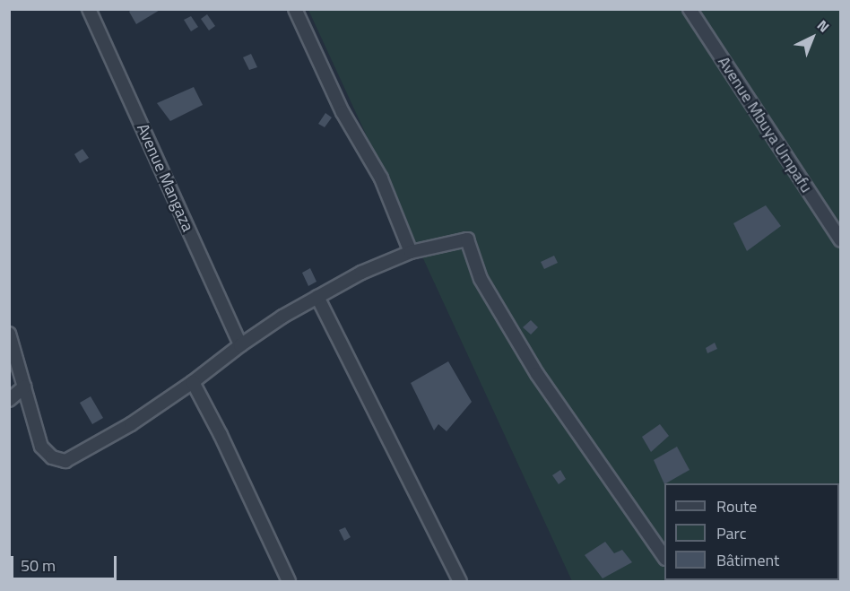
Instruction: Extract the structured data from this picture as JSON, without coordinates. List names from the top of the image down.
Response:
{
  "streets": {
    "street": ["Avenue Mbuya Umpafu", "Avenue Mangaza"]
  },
  "legend": ["Route", "Parc", "Bâtiment"],
  "scale_bar": "50 m",
  "north": "top right"
}
